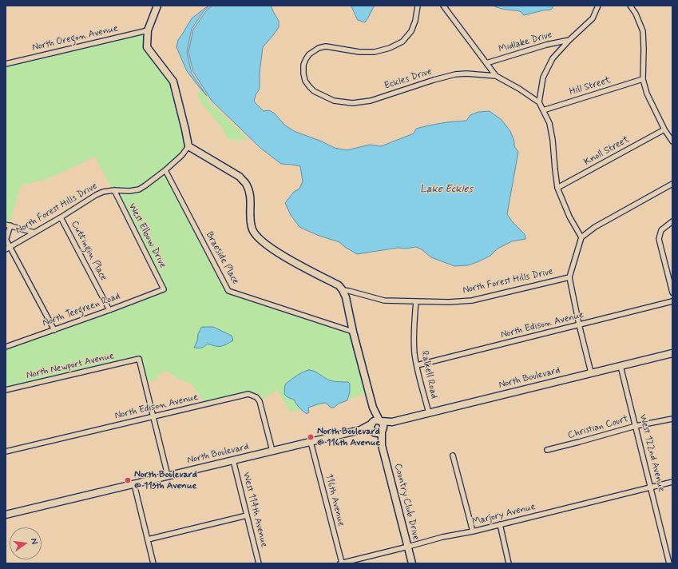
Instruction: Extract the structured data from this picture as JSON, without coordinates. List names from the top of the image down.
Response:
{
  "streets": {
    "street": [
      "North Oregon Avenue",
      "Midlake Drive",
      "Eckles Drive",
      "Hill Street",
      "Knoll Street",
      "North Forest Hills Drive",
      "West Elbow Drive",
      "Cuttingin Place",
      "Braeside Place",
      "North Teegreen Road",
      "North Edison Avenue",
      "North Newport Avenue",
      "Ralkell Road",
      "North Boulevard",
      "Christian Court",
      "West 122nd Avenue",
      "116th Avenue",
      "Country Club Drive",
      "West 114th Avenue",
      "Marjory Avenue"
    ]
  },
  "crossings": [
    ["Midlake Drive", "Eckles Drive"],
    ["Eckles Drive", "Hill Street"],
    ["Eckles Drive", "Knoll Street"],
    ["North Forest Hills Drive", "West Elbow Drive"],
    ["North Forest Hills Drive", "Cuttingin Place"],
    ["North Forest Hills Drive", "Braeside Place"],
    ["North Forest Hills Drive", "Ralkell Road"],
    ["West Elbow Drive", "North Teegreen Road"],
    ["Cuttingin Place", "North Teegreen Road"],
    ["North Edison Avenue", "North Newport Avenue"],
    ["North Edison Avenue", "Ralkell Road"],
    ["North Edison Avenue", "North Boulevard"],
    ["Ralkell Road", "North Boulevard"],
    ["North Boulevard", "West 122nd Avenue"],
    ["North Boulevard", "116th Avenue"],
    ["North Boulevard", "Country Club Drive"],
    ["North Boulevard", "West 114th Avenue"],
    ["Christian Court", "West 122nd Avenue"],
    ["West 122nd Avenue", "Marjory Avenue"],
    ["116th Avenue", "Marjory Avenue"],
    ["Country Club Drive", "Marjory Avenue"]
  ],
  "water": ["Lake Eckles"],
  "places": ["North Boulevard @ 116th Avenue", "North Boulevard @ 113th Avenue"],
  "north": "right"
}
